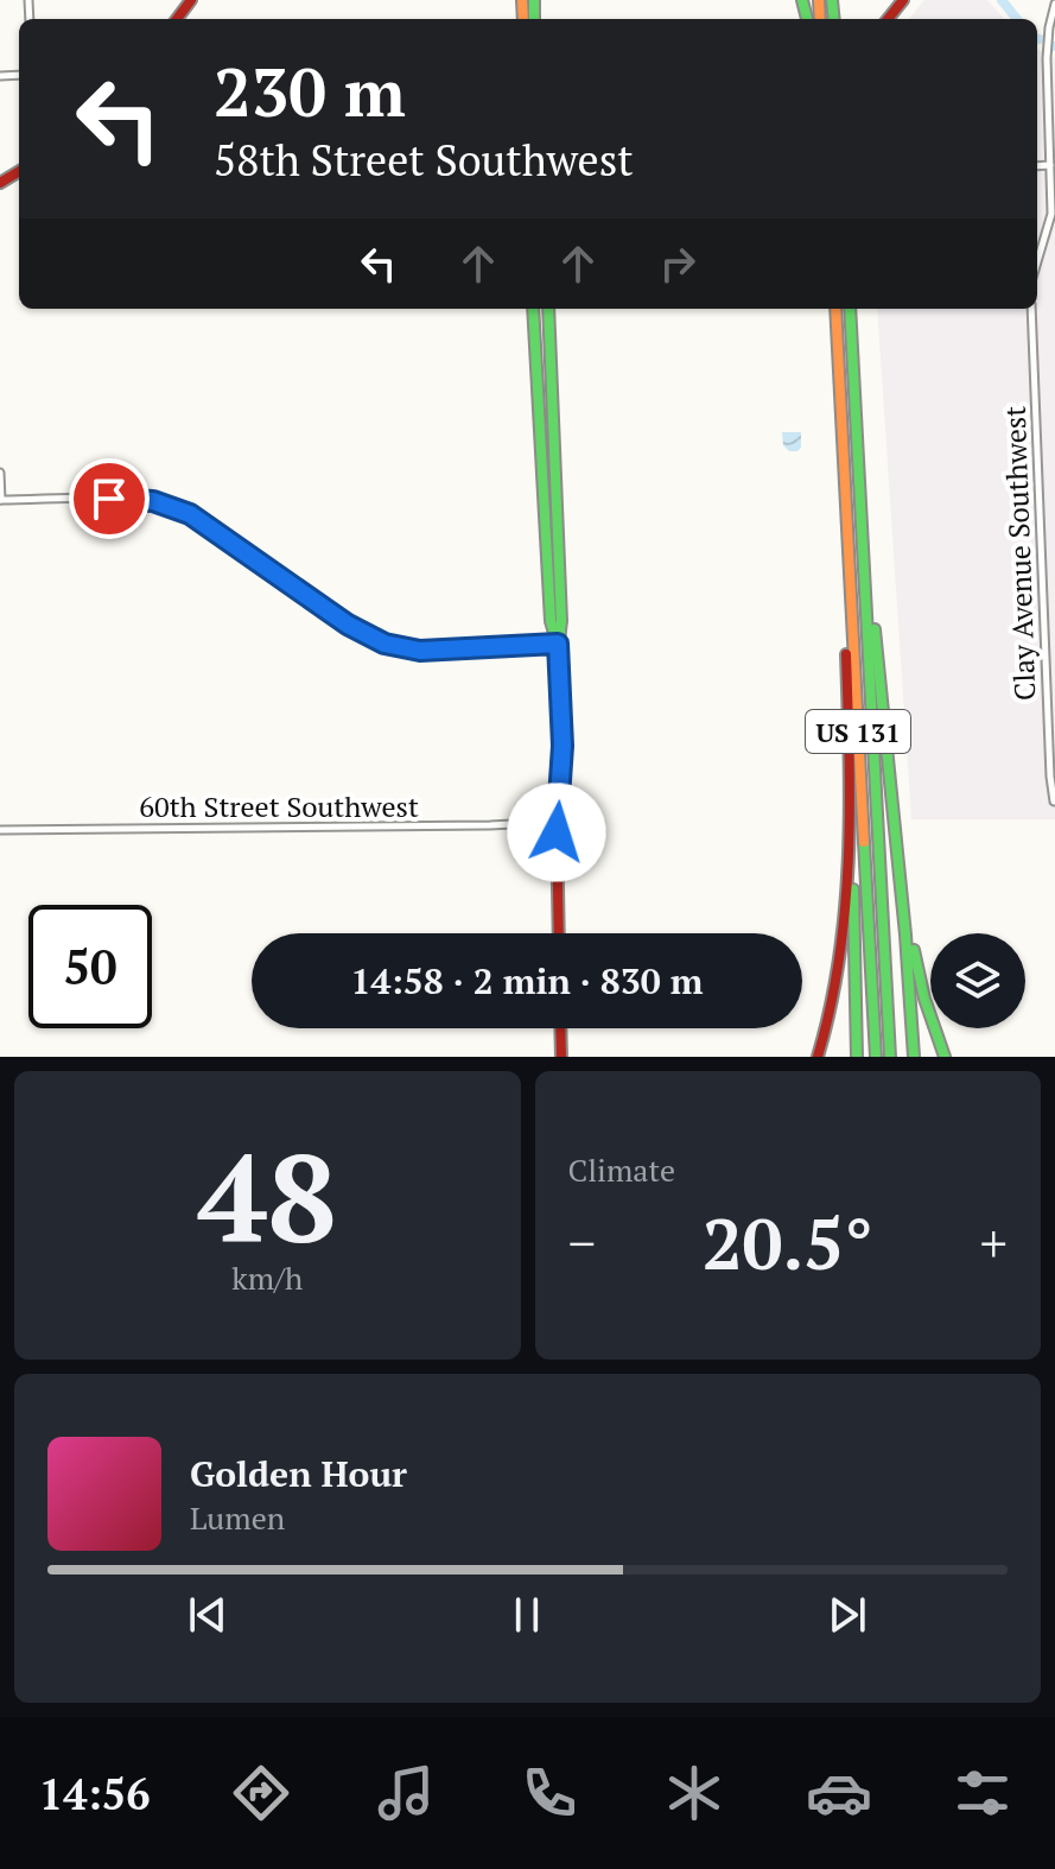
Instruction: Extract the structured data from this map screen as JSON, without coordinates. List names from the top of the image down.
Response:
{
  "streets": {
    "main road": ["US 131"],
    "street": ["Clay Avenue Southwest", "60th Street Southwest"]
  },
  "page": {
    "turn": ["230 m", "58th Street Southwest"],
    "limit": "50",
    "trip": "14:58 · 2 min · 830 m",
    "tile": [
      ["48", "km/h"],
      "Climate"
    ],
    "heat": ["−", "20.5°", "+"],
    "song": ["Golden Hour", "Lumen"],
    "tabs": "14:56"
  }
}
